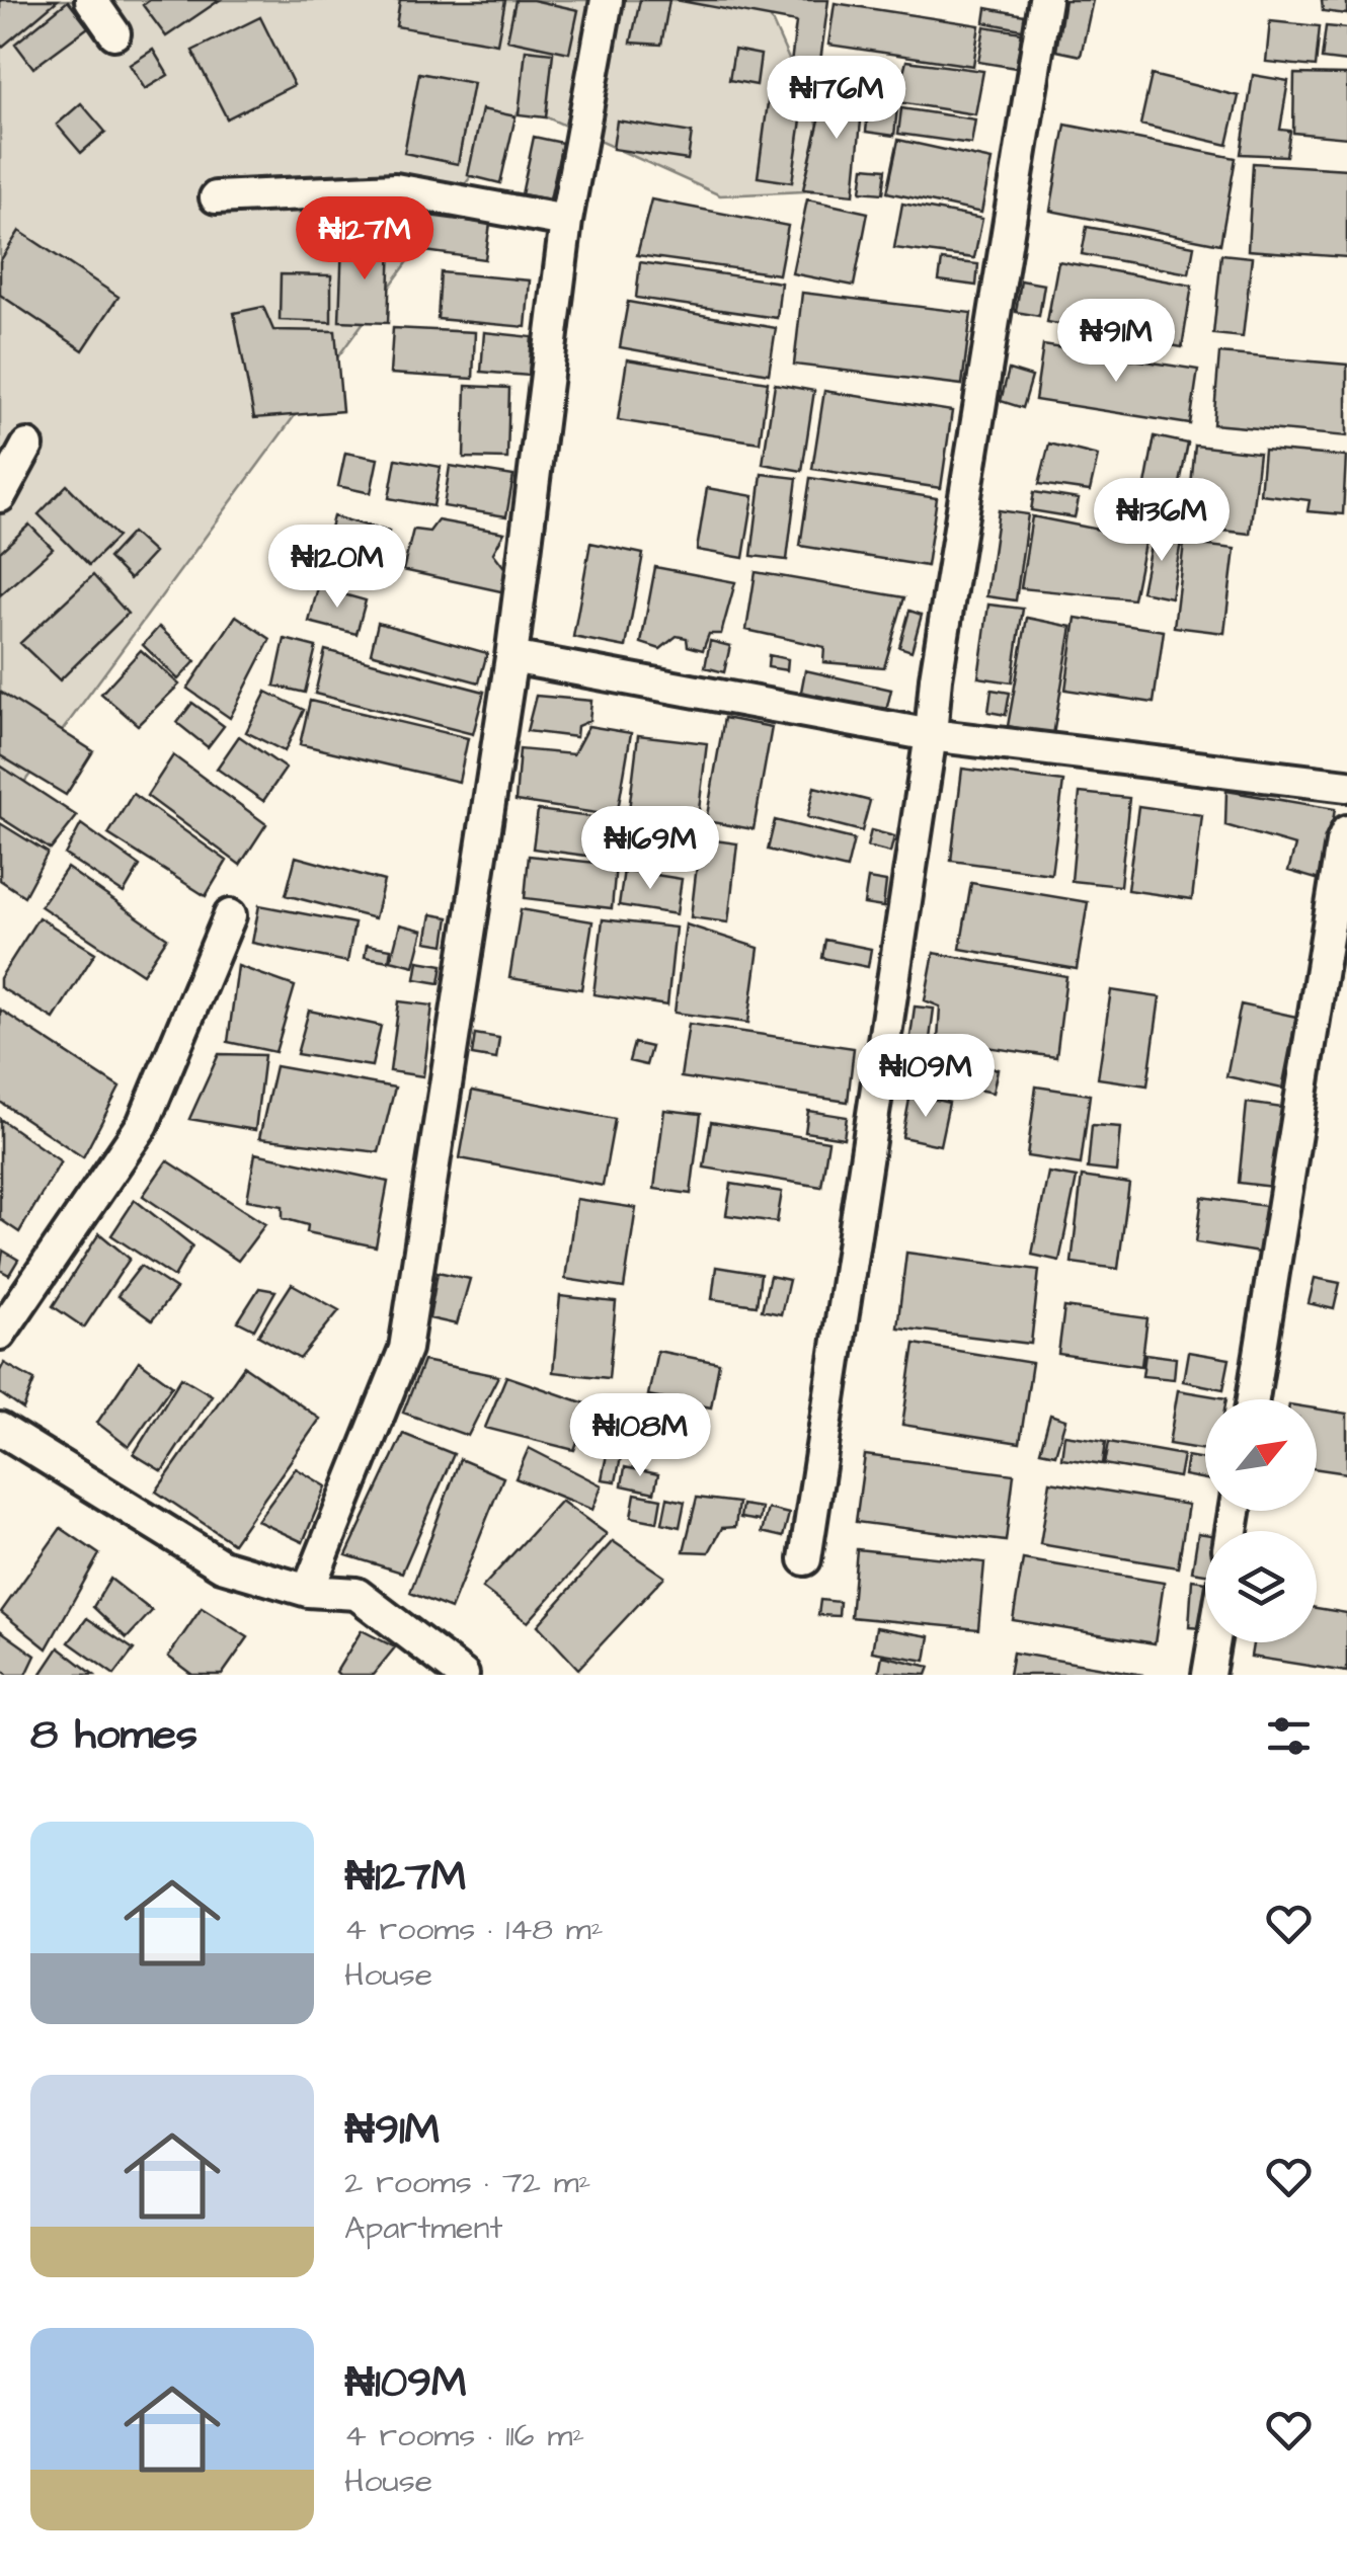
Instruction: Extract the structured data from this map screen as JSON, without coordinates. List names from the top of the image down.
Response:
{
  "north": "top right",
  "page": {
    "price": [
      "₦176M",
      "₦127M",
      "₦91M",
      "₦136M",
      "₦120M",
      "₦169M",
      "₦109M",
      "₦108M"
    ],
    "heading": "8 homes",
    "list": [
      {
        "name": "₦127M",
        "note": "4 rooms · 148 m² · House"
      },
      {
        "name": "₦91M",
        "note": "2 rooms · 72 m² · Apartment"
      },
      {
        "name": "₦109M",
        "note": "4 rooms · 116 m² · House"
      }
    ]
  }
}
